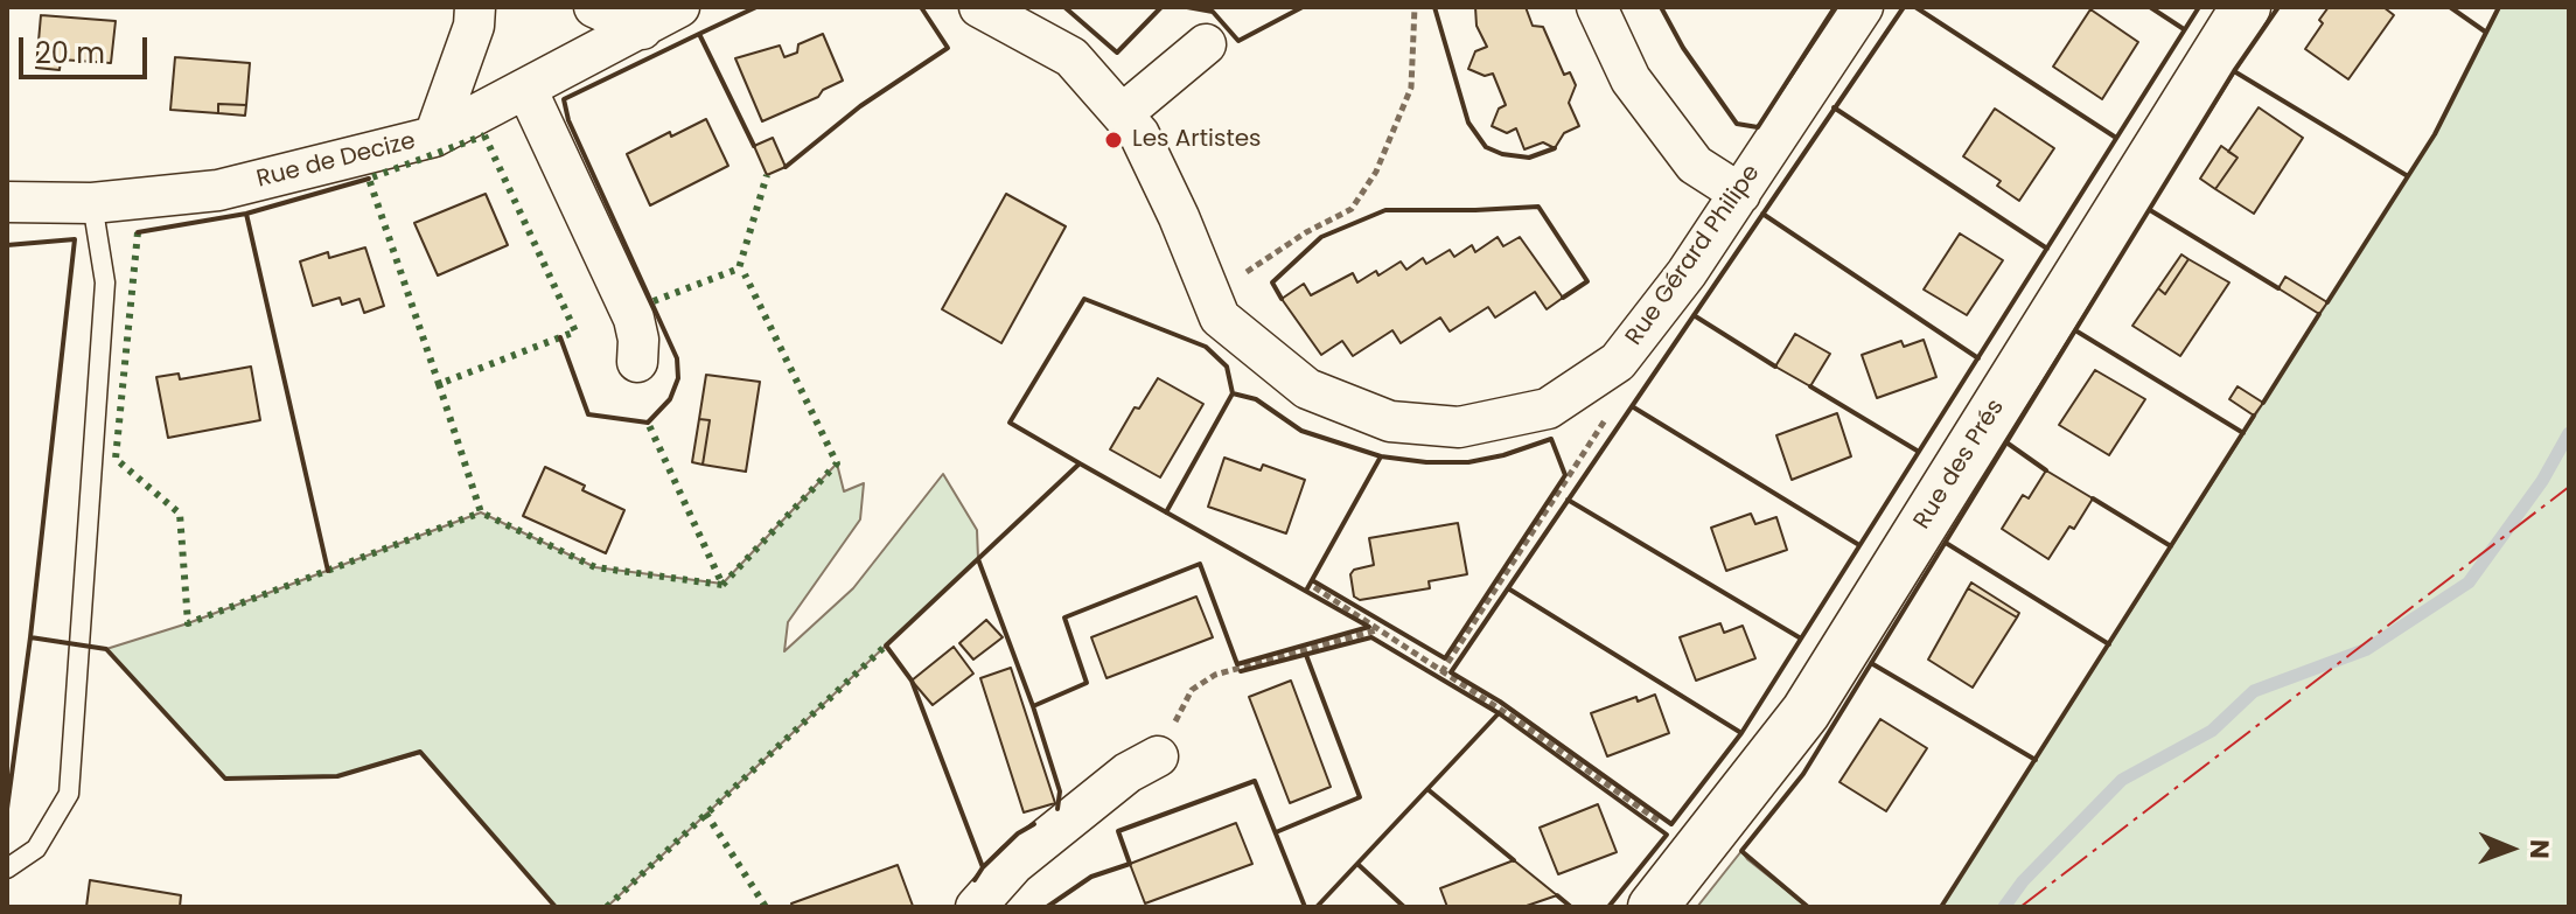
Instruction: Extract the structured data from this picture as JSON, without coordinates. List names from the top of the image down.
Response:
{
  "streets": {
    "street": ["Rue de Decize", "Rue Gérard Philipe", "Rue des Prés"]
  },
  "places": ["Les Artistes"],
  "scale_bar": "20 m",
  "north": "right"
}
